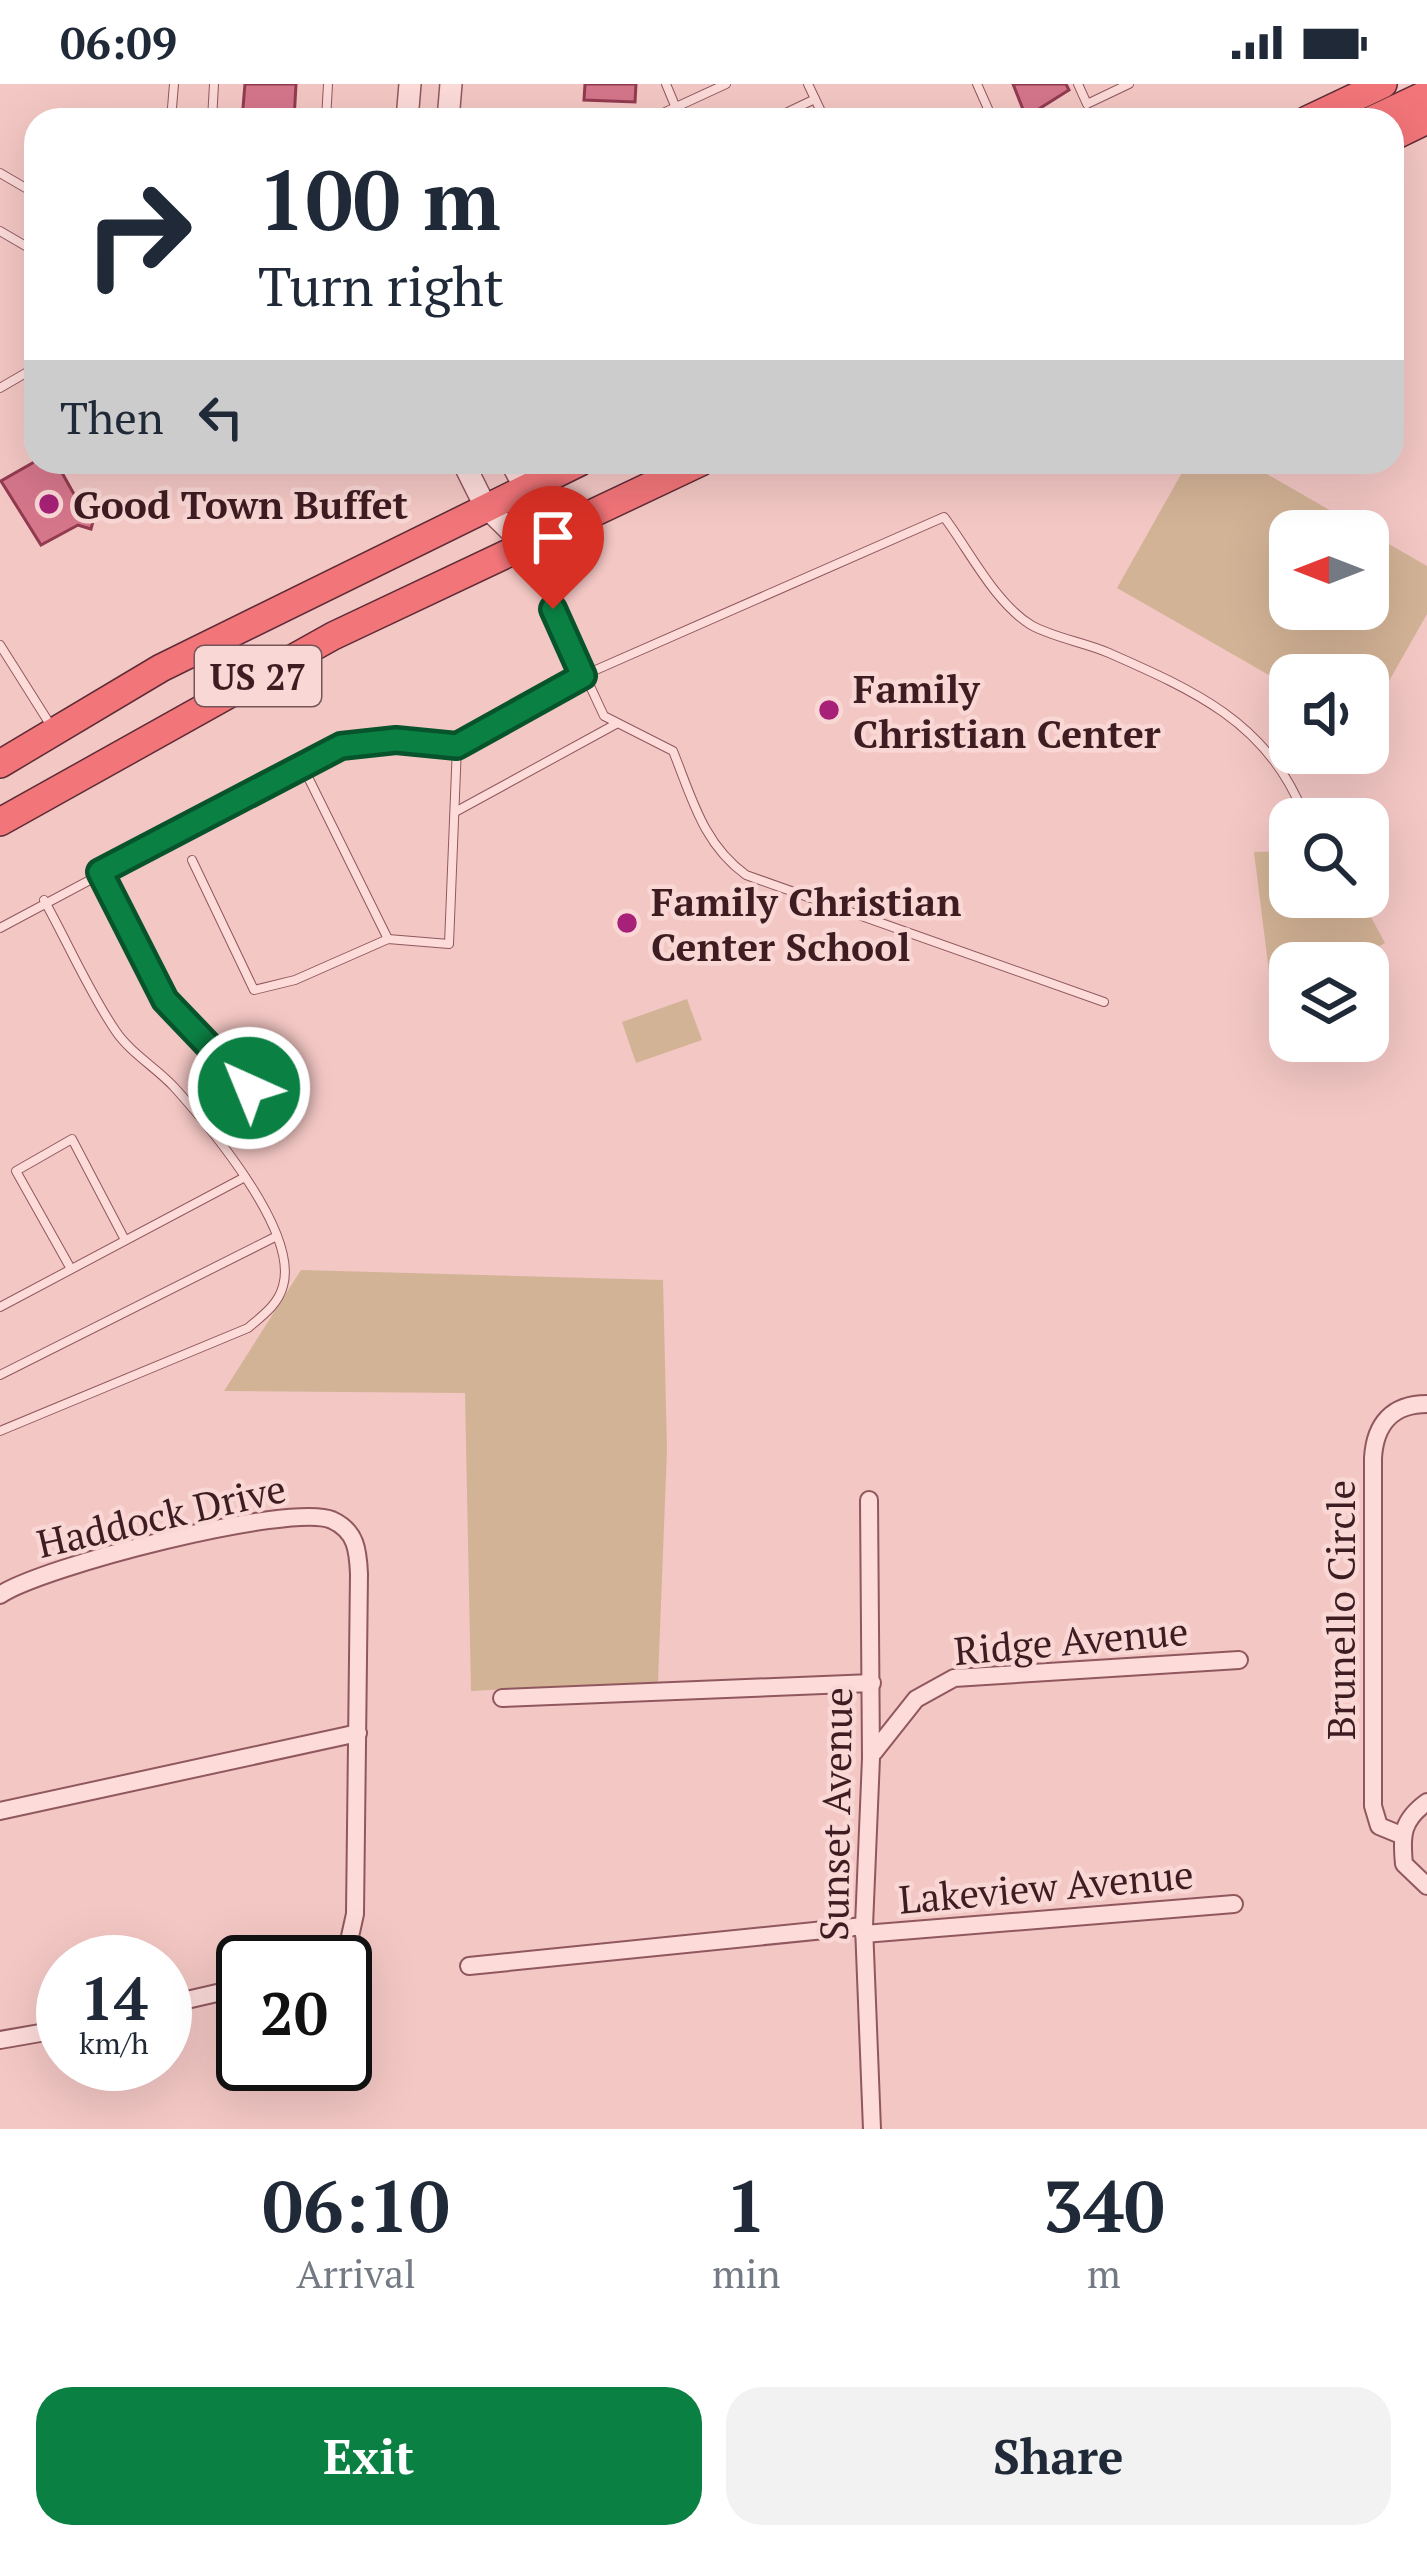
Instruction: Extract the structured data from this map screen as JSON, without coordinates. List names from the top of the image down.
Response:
{
  "streets": {
    "highway": ["US 27"],
    "street": [
      "Haddock Drive",
      "Brunello Circle",
      "Ridge Avenue",
      "Sunset Avenue",
      "Lakeview Avenue"
    ]
  },
  "crossings": [
    ["Ridge Avenue", "Sunset Avenue"],
    ["Sunset Avenue", "Lakeview Avenue"]
  ],
  "places": ["Good Town Buffet", "Family Christian Center", "Family Christian Center School"],
  "north": "left",
  "page": {
    "status": "06:09",
    "turn": ["100 m", "Turn right"],
    "then": "Then",
    "speed": "14 km/h",
    "limit": "20",
    "eta": [
      "06:10",
      "Arrival",
      "1",
      "min",
      "340",
      "m"
    ],
    "buttons": ["Exit", "Share"]
  }
}
